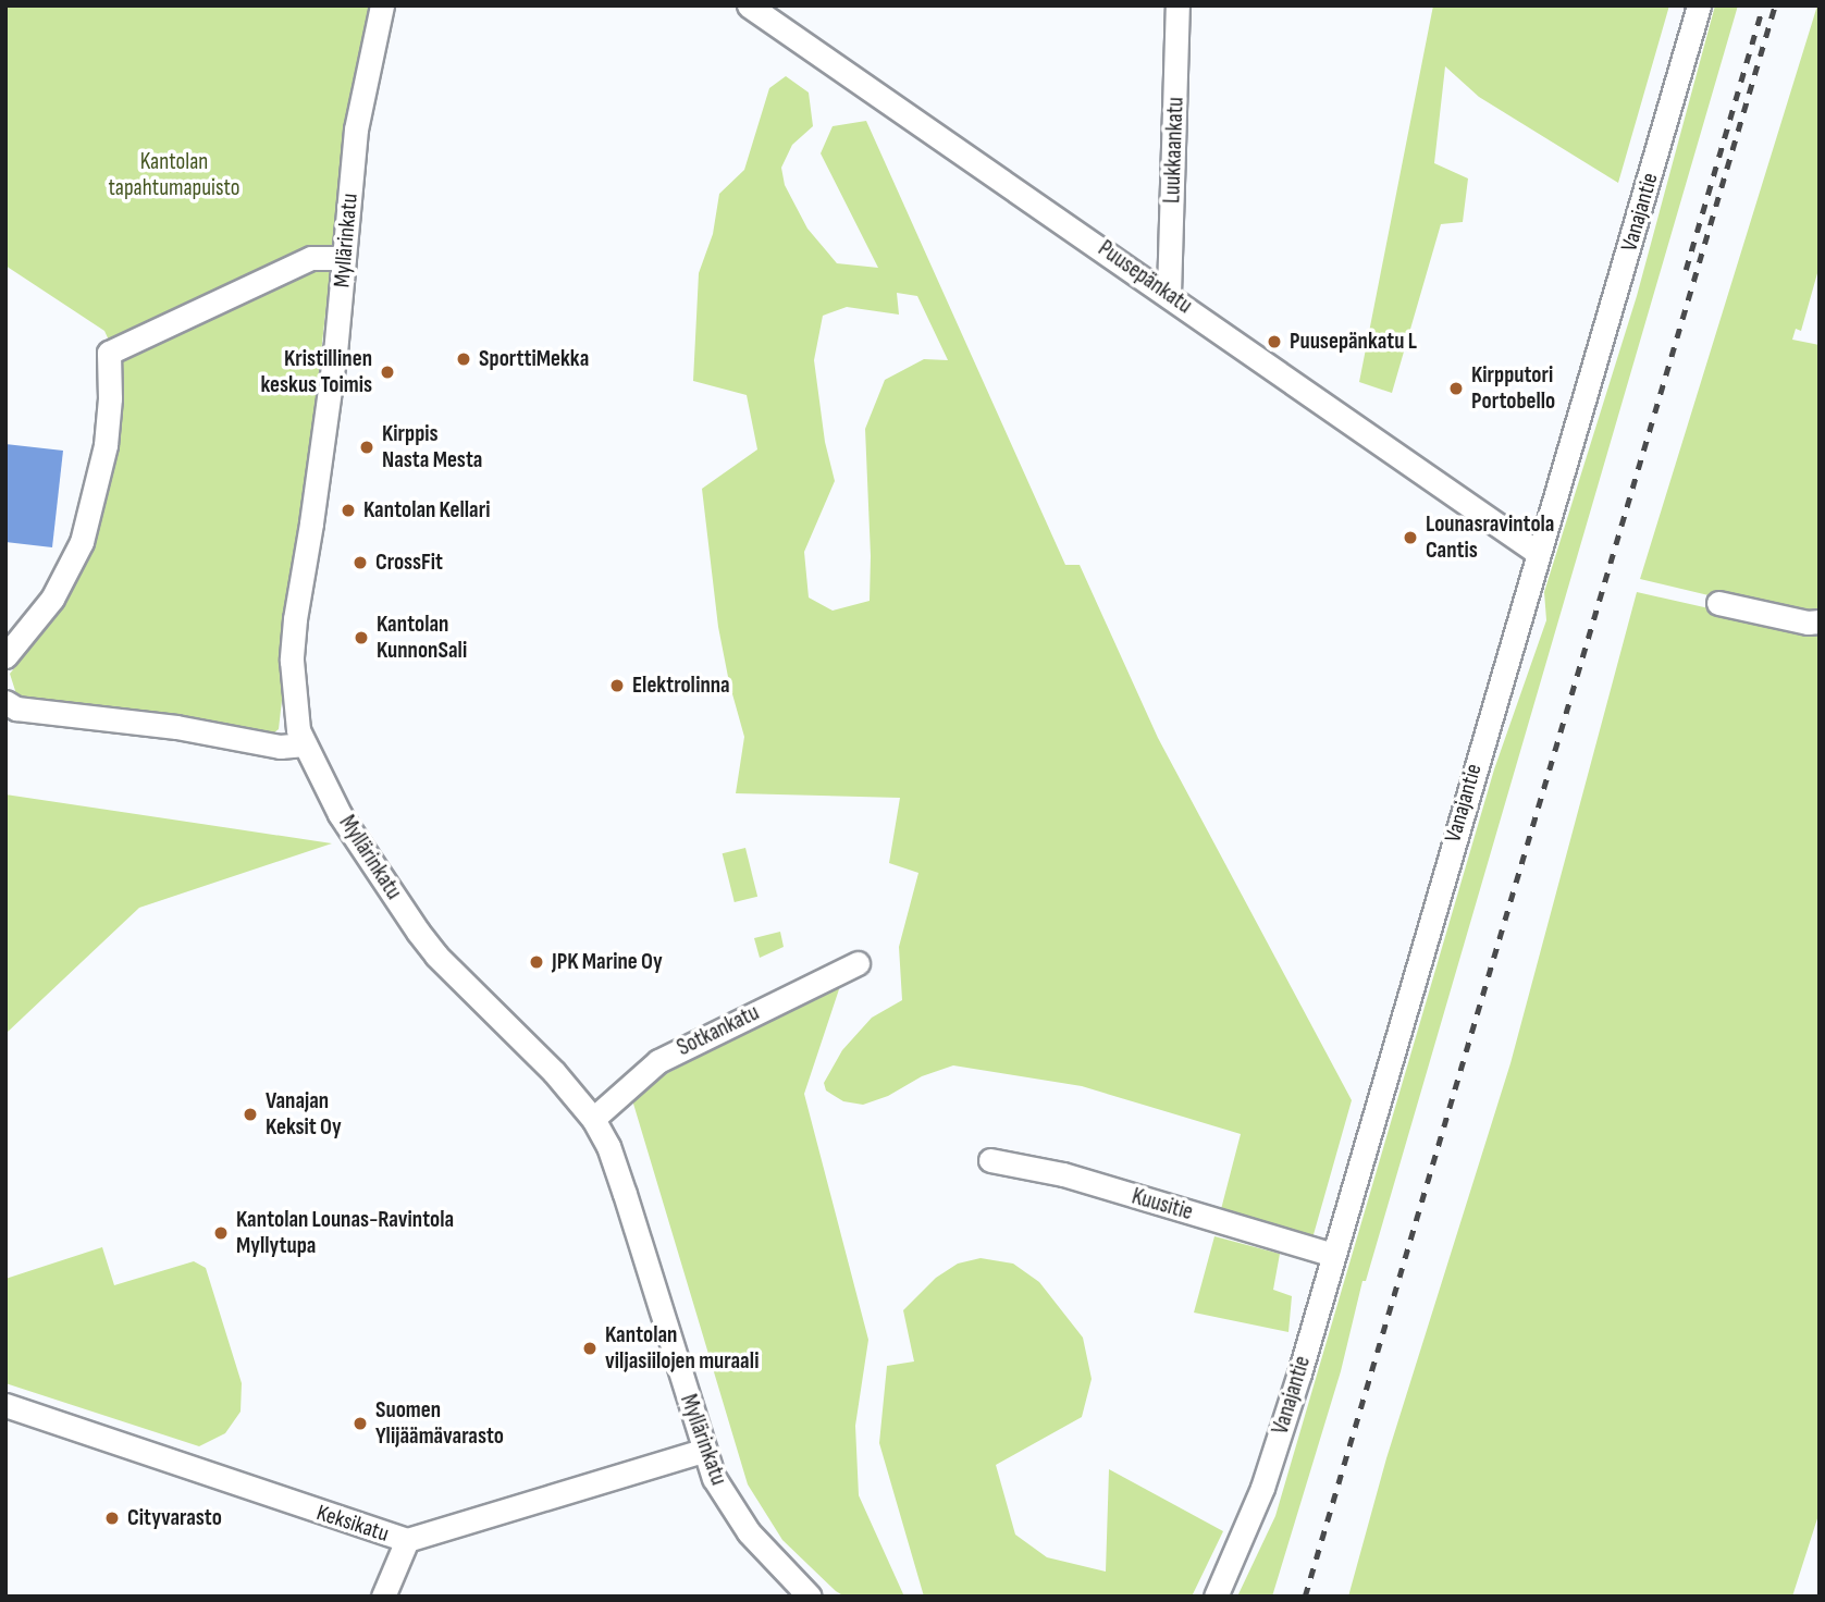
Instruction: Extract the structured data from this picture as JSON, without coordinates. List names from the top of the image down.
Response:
{
  "streets": {
    "street": [
      "Luukkaankatu",
      "Vanajantie",
      "Myllärinkatu",
      "Puusepänkatu",
      "Sotkankatu",
      "Kuusitie",
      "Keksikatu"
    ]
  },
  "crossings": [
    ["Luukkaankatu", "Puusepänkatu"],
    ["Vanajantie", "Puusepänkatu"],
    ["Vanajantie", "Kuusitie"],
    ["Myllärinkatu", "Sotkankatu"],
    ["Myllärinkatu", "Keksikatu"]
  ],
  "parks": ["Kantolan tapahtumapuisto"],
  "places": [
    "Puusepänkatu L",
    "SporttiMekka",
    "Kristillinen keskus Toimis",
    "Kirpputori Portobello",
    "Kirppis Nasta Mesta",
    "Kantolan Kellari",
    "Lounasravintola Cantis",
    "CrossFit",
    "Kantolan KunnonSali",
    "Elektrolinna",
    "JPK Marine Oy",
    "Vanajan Keksit Oy",
    "Kantolan Lounas-Ravintola Myllytupa",
    "Kantolan viljasiilojen muraali",
    "Suomen Ylijäämävarasto",
    "Cityvarasto"
  ]
}
